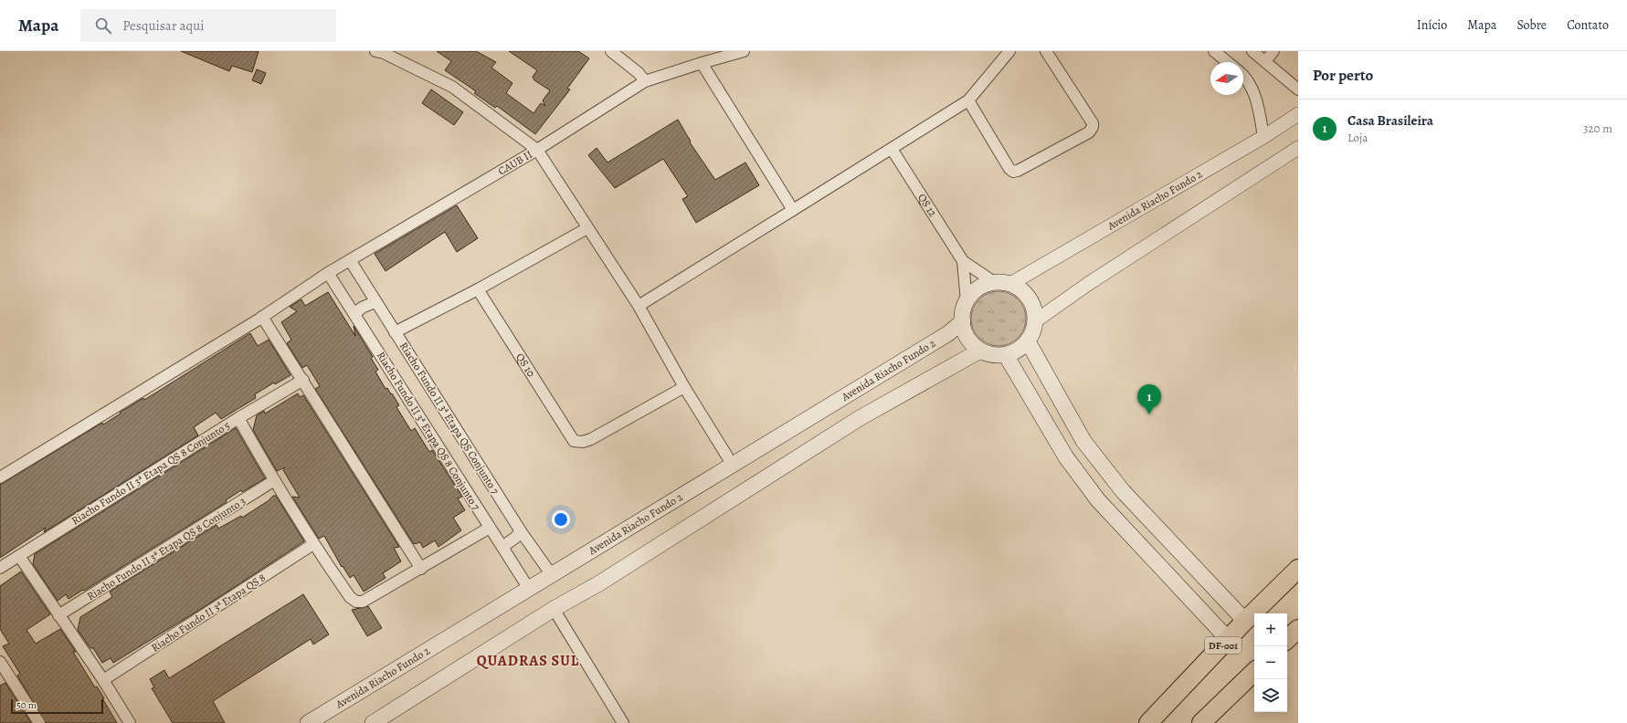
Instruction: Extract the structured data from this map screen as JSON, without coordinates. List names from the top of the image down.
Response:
{
  "streets": {
    "highway": ["DF-001"],
    "main road": ["Avenida Riacho Fundo 2"],
    "street": [
      "CAUB II",
      "QS 12",
      "QS 10",
      "Riacho Fundo II 3ª Etapa QS Conjunto 7",
      "Riacho Fundo II 3ª Etapa QS 8 Conjunto 7",
      "Riacho Fundo II 3ª Etapa QS 8 Conjunto 5",
      "Riacho Fundo II 3ª Etapa QS 8 Conjunto 3",
      "Riacho Fundo II 3ª Etapa QS 8"
    ]
  },
  "crossings": [
    ["CAUB II", "Riacho Fundo II 3ª Etapa QS Conjunto 7"],
    ["CAUB II", "Riacho Fundo II 3ª Etapa QS 8 Conjunto 7"],
    ["Avenida Riacho Fundo 2", "QS 12"],
    ["Avenida Riacho Fundo 2", "Riacho Fundo II 3ª Etapa QS Conjunto 7"],
    ["Avenida Riacho Fundo 2", "Riacho Fundo II 3ª Etapa QS 8 Conjunto 7"]
  ],
  "districts": ["QUADRAS SUL"],
  "scale_bar": "50 m",
  "north": "left",
  "page": {
    "header": "Mapa",
    "search": "Pesquisar aqui",
    "nav": [
      "Início",
      "Mapa",
      "Sobre",
      "Contato"
    ],
    "heading": "Por perto",
    "list": [
      {
        "mark": "1",
        "name": "Casa Brasileira",
        "note": "Loja",
        "value": "320 m"
      }
    ],
    "pins": "1",
    "map_buttons": ["+", "−"],
    "scale": "50 m"
  }
}
